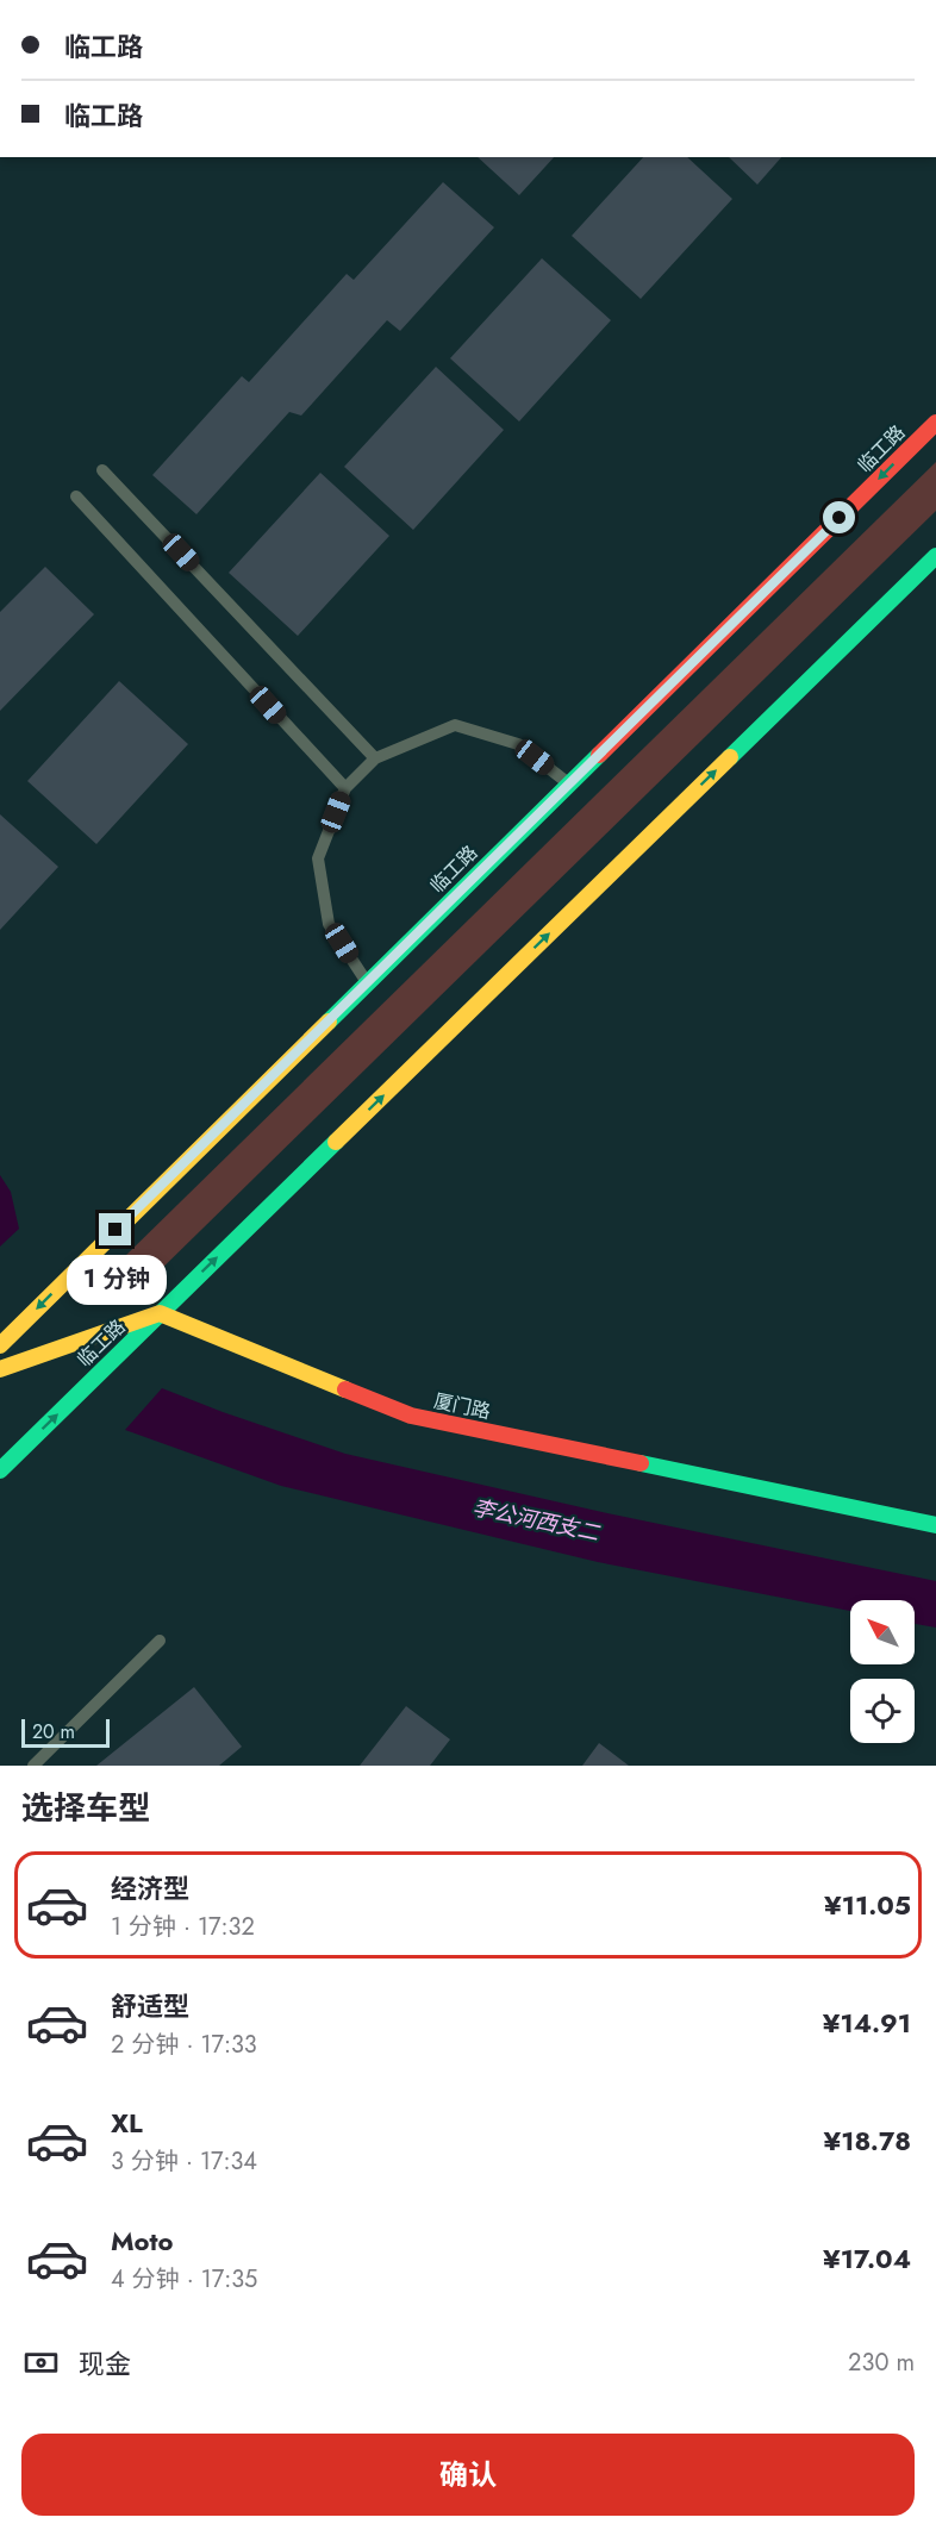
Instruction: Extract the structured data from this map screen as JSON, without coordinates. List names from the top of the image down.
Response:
{
  "streets": {
    "main road": ["临工路", "厦门路"]
  },
  "crossings": [
    ["临工路", "厦门路"]
  ],
  "water": ["李公河西支二"],
  "scale_bar": "20 m",
  "north": "top left",
  "page": {
    "banner": ["临工路", "临工路"],
    "bubble": "1 分钟",
    "scale": "20 m",
    "heading": "选择车型",
    "list": [
      {
        "name": "经济型",
        "note": "1 分钟 · 17:32",
        "value": "¥11.05"
      },
      {
        "name": "舒适型",
        "note": "2 分钟 · 17:33",
        "value": "¥14.91"
      },
      {
        "name": "XL",
        "note": "3 分钟 · 17:34",
        "value": "¥18.78"
      },
      {
        "name": "Moto",
        "note": "4 分钟 · 17:35",
        "value": "¥17.04"
      }
    ],
    "pay": ["现金", "230 m"],
    "buttons": "确认"
  }
}
